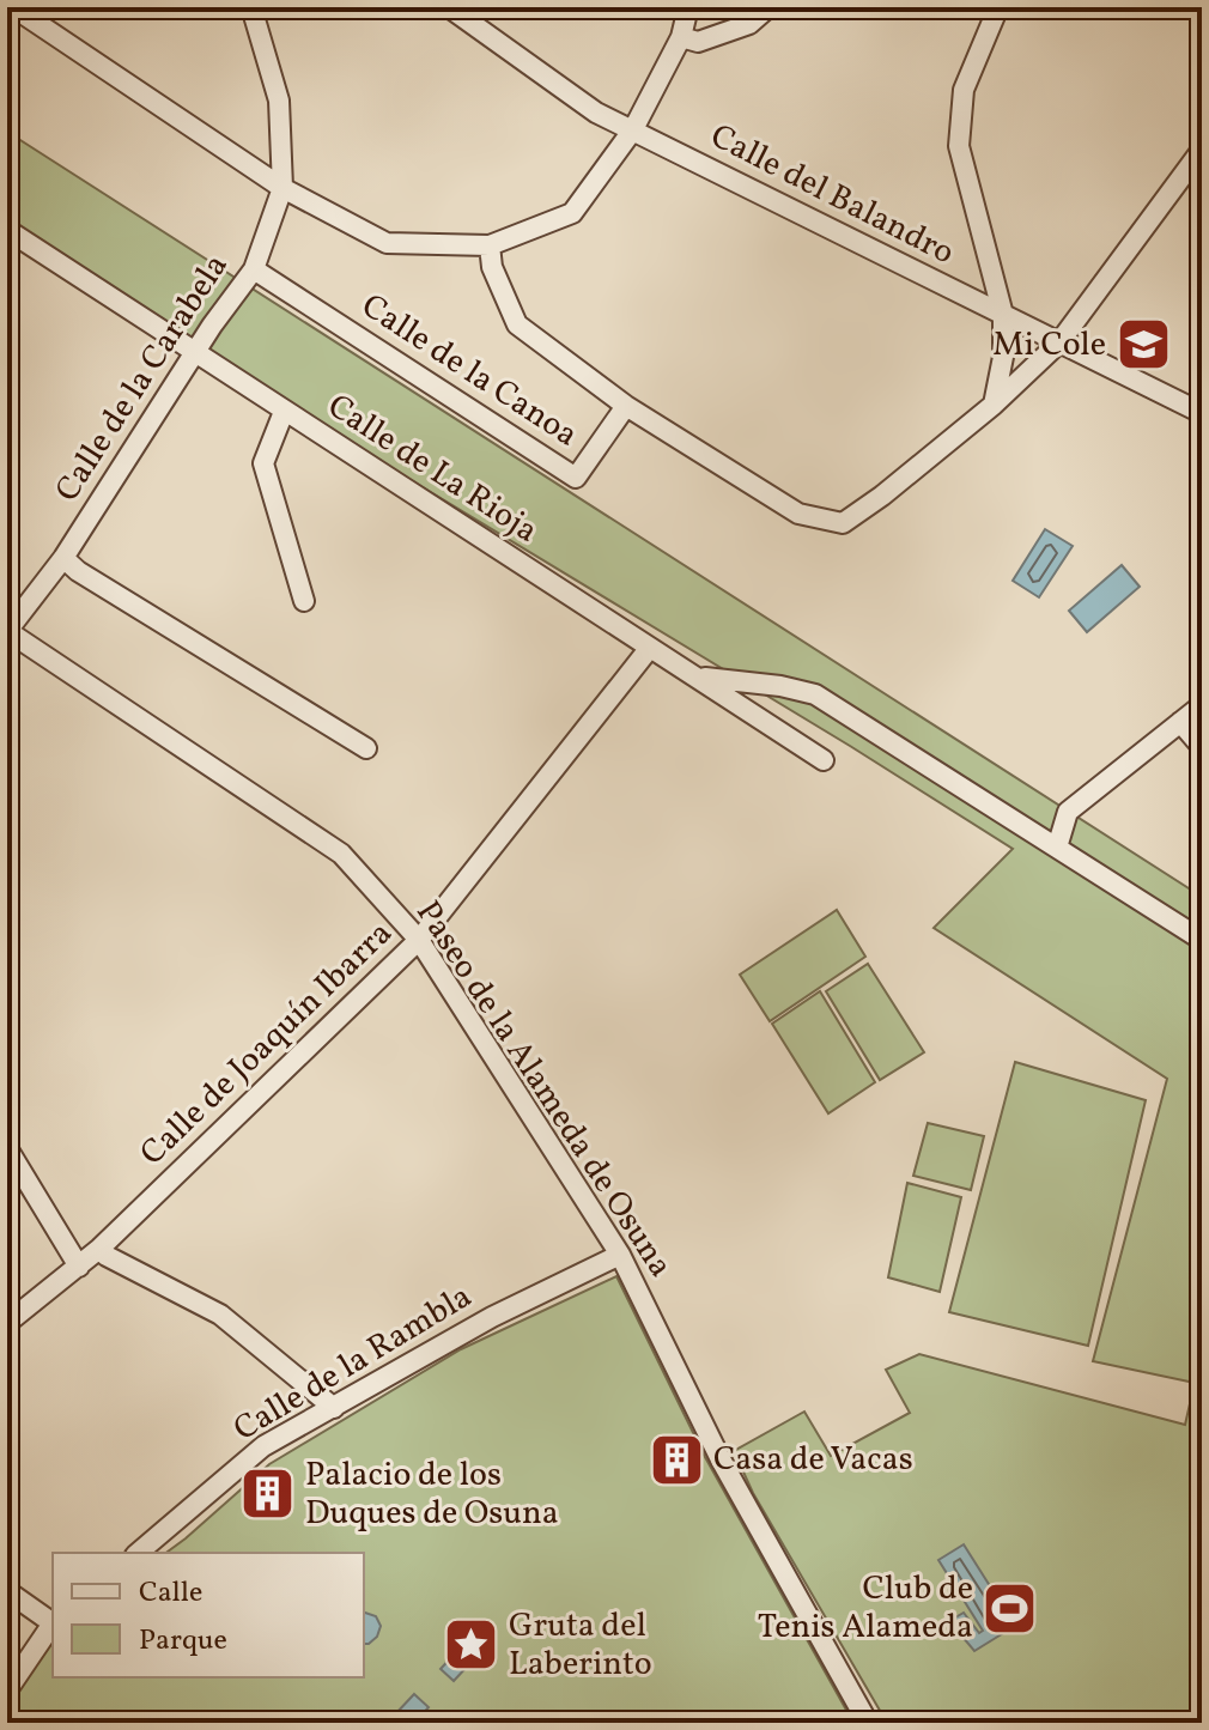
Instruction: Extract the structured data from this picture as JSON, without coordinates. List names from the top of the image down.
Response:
{
  "streets": {
    "street": [
      "Calle del Balandro",
      "Calle de la Canoa",
      "Calle de la Carabela",
      "Calle de La Rioja",
      "Calle de Joaquín Ibarra",
      "Paseo de la Alameda de Osuna",
      "Calle de la Rambla"
    ]
  },
  "crossings": [
    ["Calle del Balandro", "Calle de la Canoa"],
    ["Calle de la Canoa", "Calle de la Carabela"],
    ["Calle de la Carabela", "Calle de La Rioja"],
    ["Calle de la Carabela", "Paseo de la Alameda de Osuna"],
    ["Calle de La Rioja", "Calle de Joaquín Ibarra"],
    ["Calle de Joaquín Ibarra", "Paseo de la Alameda de Osuna"],
    ["Paseo de la Alameda de Osuna", "Calle de la Rambla"]
  ],
  "places": {
    "school or university": ["Mi Cole"],
    "building": ["Casa de Vacas", "Palacio de los Duques de Osuna"],
    "sports": ["Club de Tenis Alameda"],
    "place": ["Gruta del Laberinto"]
  },
  "legend": ["Calle", "Parque"]
}
